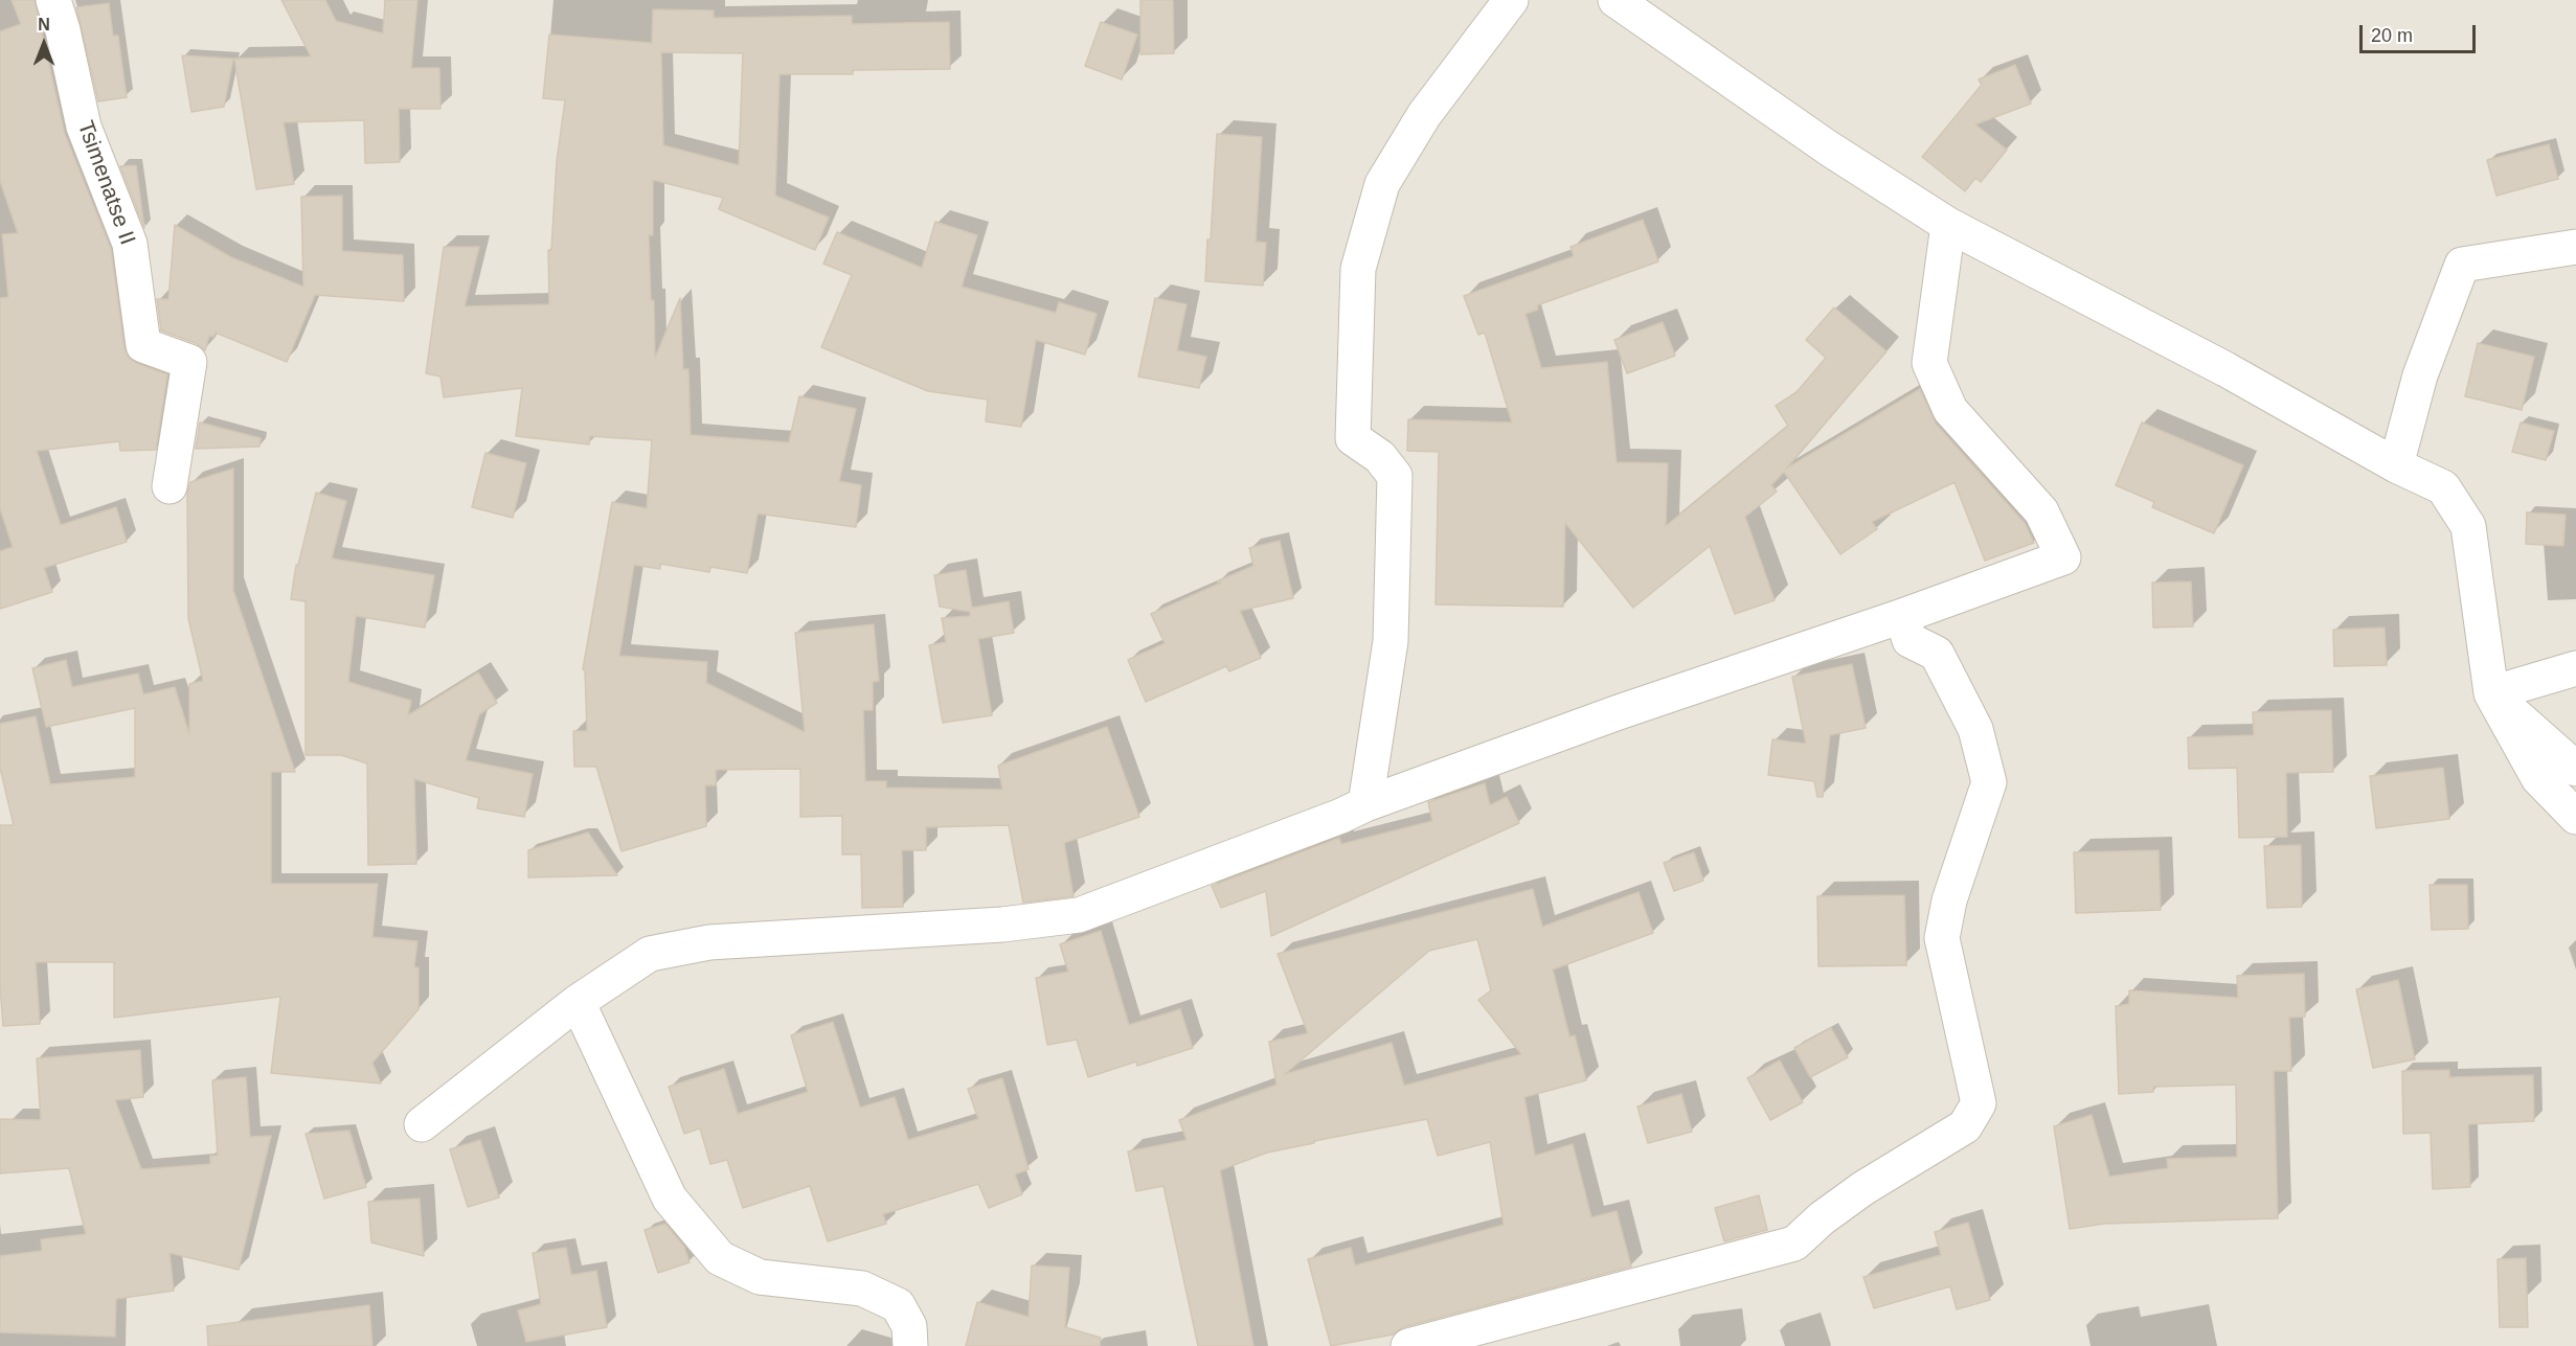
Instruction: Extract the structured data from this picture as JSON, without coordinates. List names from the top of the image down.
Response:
{
  "streets": {
    "street": ["Tsimenatse II"]
  },
  "scale_bar": "20 m",
  "north": "top"
}
